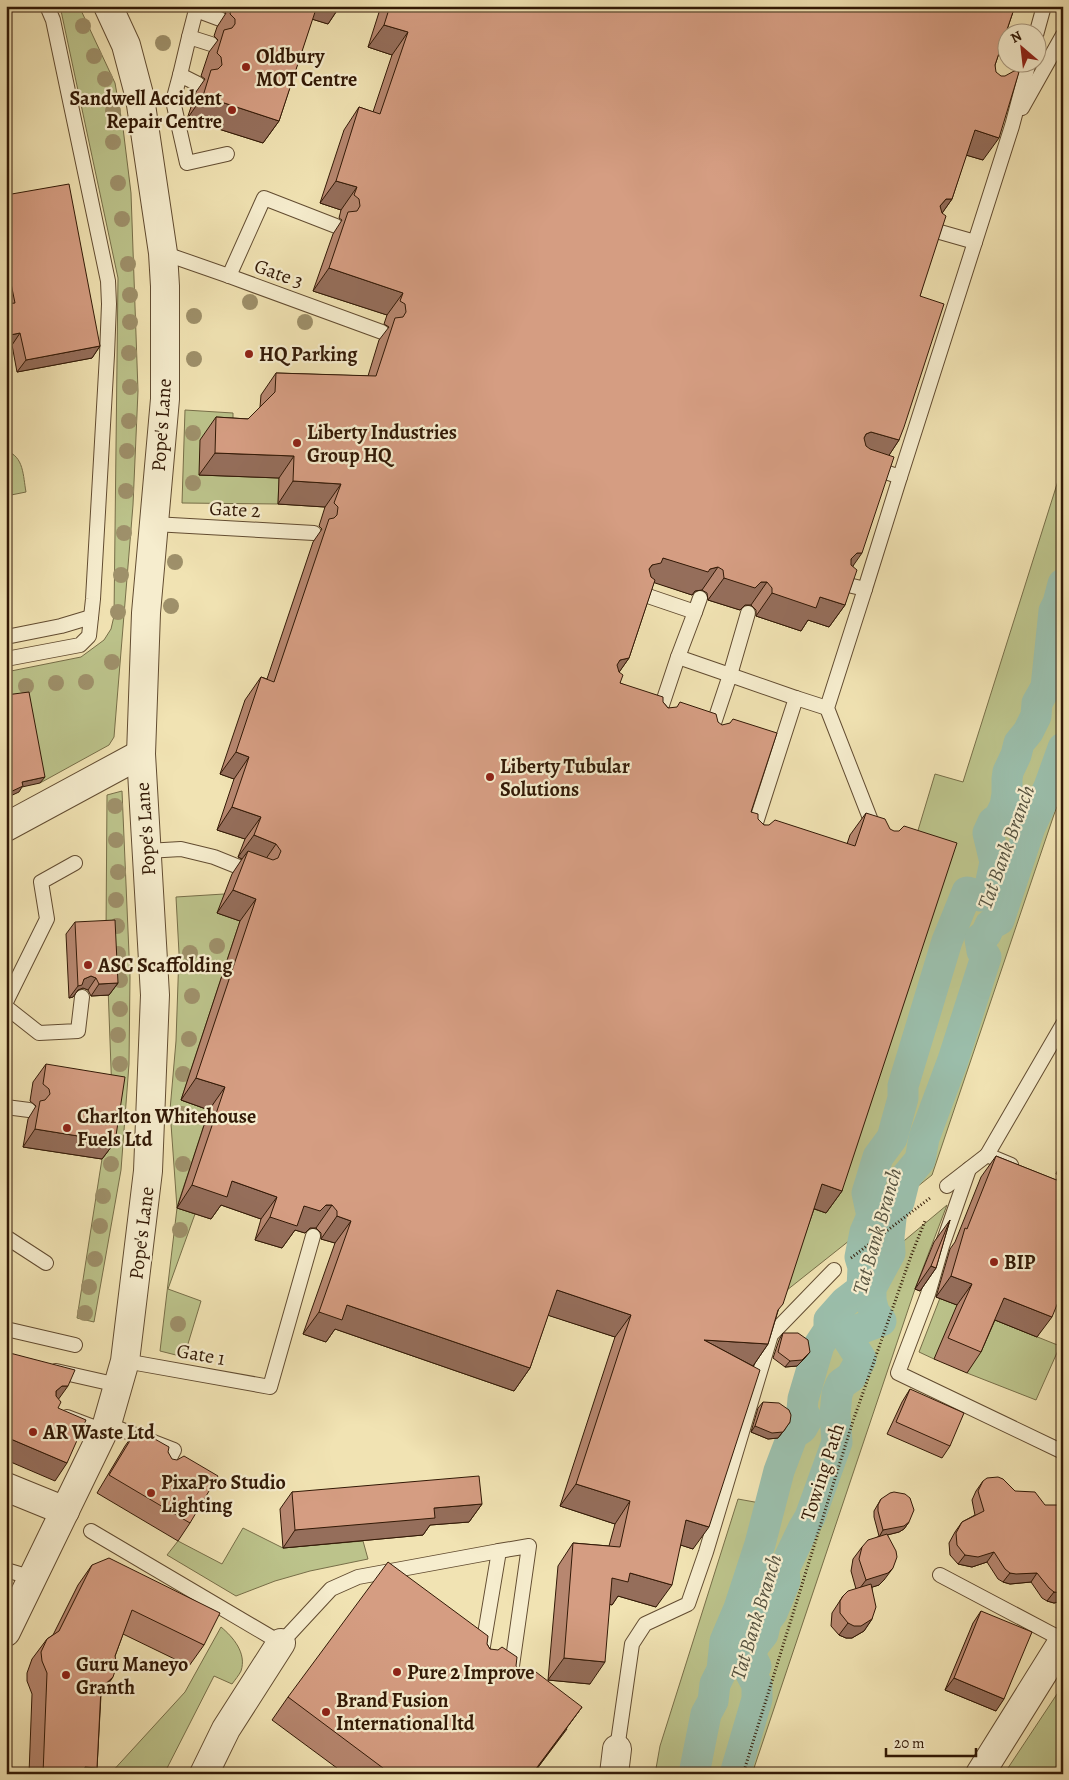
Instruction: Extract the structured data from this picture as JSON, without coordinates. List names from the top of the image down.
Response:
{
  "streets": {
    "street": ["Pope's Lane"],
    "lane": ["Gate 3", "Gate 2", "Gate 1"],
    "path": ["Towing Path"]
  },
  "crossings": [
    ["Gate 3", "Pope's Lane"],
    ["Pope's Lane", "Gate 2"],
    ["Pope's Lane", "Gate 1"]
  ],
  "water": ["Tat Bank Branch"],
  "places": [
    "Oldbury MOT Centre",
    "Sandwell Accident Repair Centre",
    "HQ Parking",
    "Liberty Industries Group HQ",
    "Liberty Tubular Solutions",
    "ASC Scaffolding",
    "Charlton Whitehouse Fuels Ltd",
    "BIP",
    "AR Waste Ltd",
    "PixaPro Studio Lighting",
    "Pure 2 Improve",
    "Guru Maneyo Granth",
    "Brand Fusion International ltd"
  ],
  "scale_bar": "20 m",
  "north": "top left"
}
